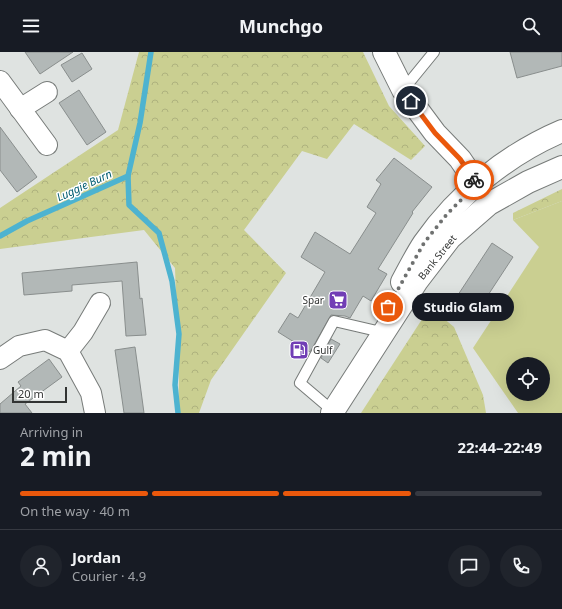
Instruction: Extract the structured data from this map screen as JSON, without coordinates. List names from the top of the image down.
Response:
{
  "streets": {
    "main road": ["Bank Street"]
  },
  "water": ["Luggie Burn"],
  "places": {
    "supermarket": ["Spar"],
    "other": ["Studio Glam"],
    "fuel station": ["Gulf"]
  },
  "scale_bar": "20 m",
  "page": {
    "header": "Munchgo",
    "bubble": "Studio Glam",
    "scale": "20 m",
    "heading": ["2 min", "Arriving in", "22:44–22:49"],
    "panel": ["Jordan", "Courier · 4.9"],
    "bar": "On the way · 40 m"
  }
}
